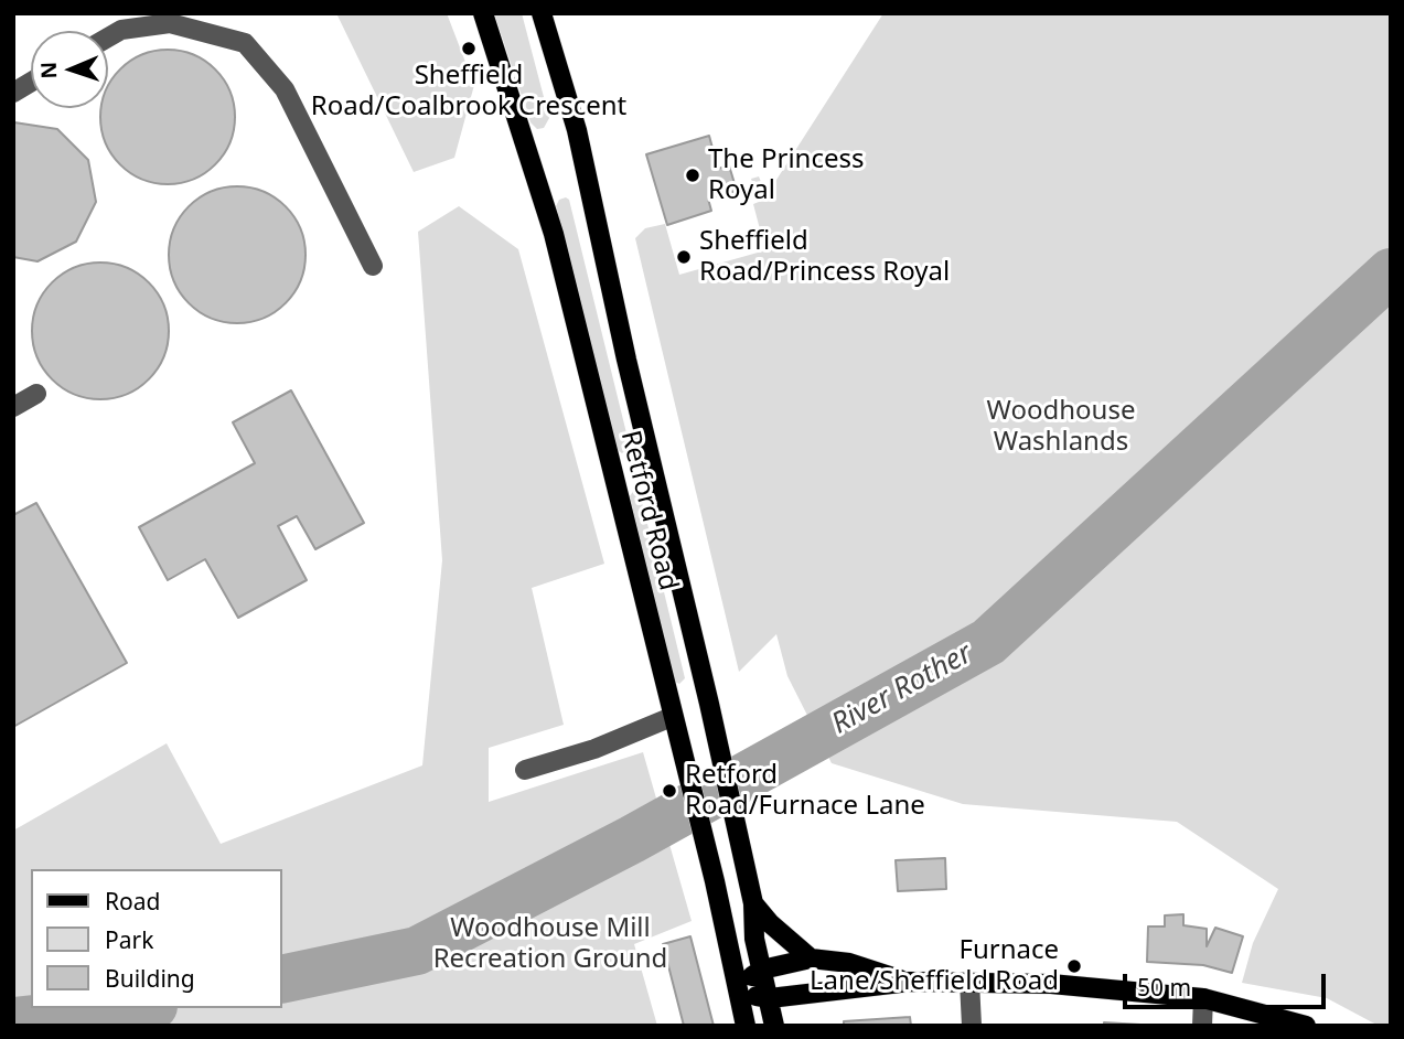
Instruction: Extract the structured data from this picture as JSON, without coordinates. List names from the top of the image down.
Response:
{
  "streets": {
    "main road": ["Retford Road"]
  },
  "water": ["River Rother"],
  "parks": ["Woodhouse Washlands", "Woodhouse Mill Recreation Ground"],
  "places": [
    "Sheffield Road/Coalbrook Crescent",
    "The Princess Royal",
    "Sheffield Road/Princess Royal",
    "Retford Road/Furnace Lane",
    "Furnace Lane/Sheffield Road"
  ],
  "legend": ["Road", "Park", "Building"],
  "scale_bar": "50 m",
  "north": "left"
}
